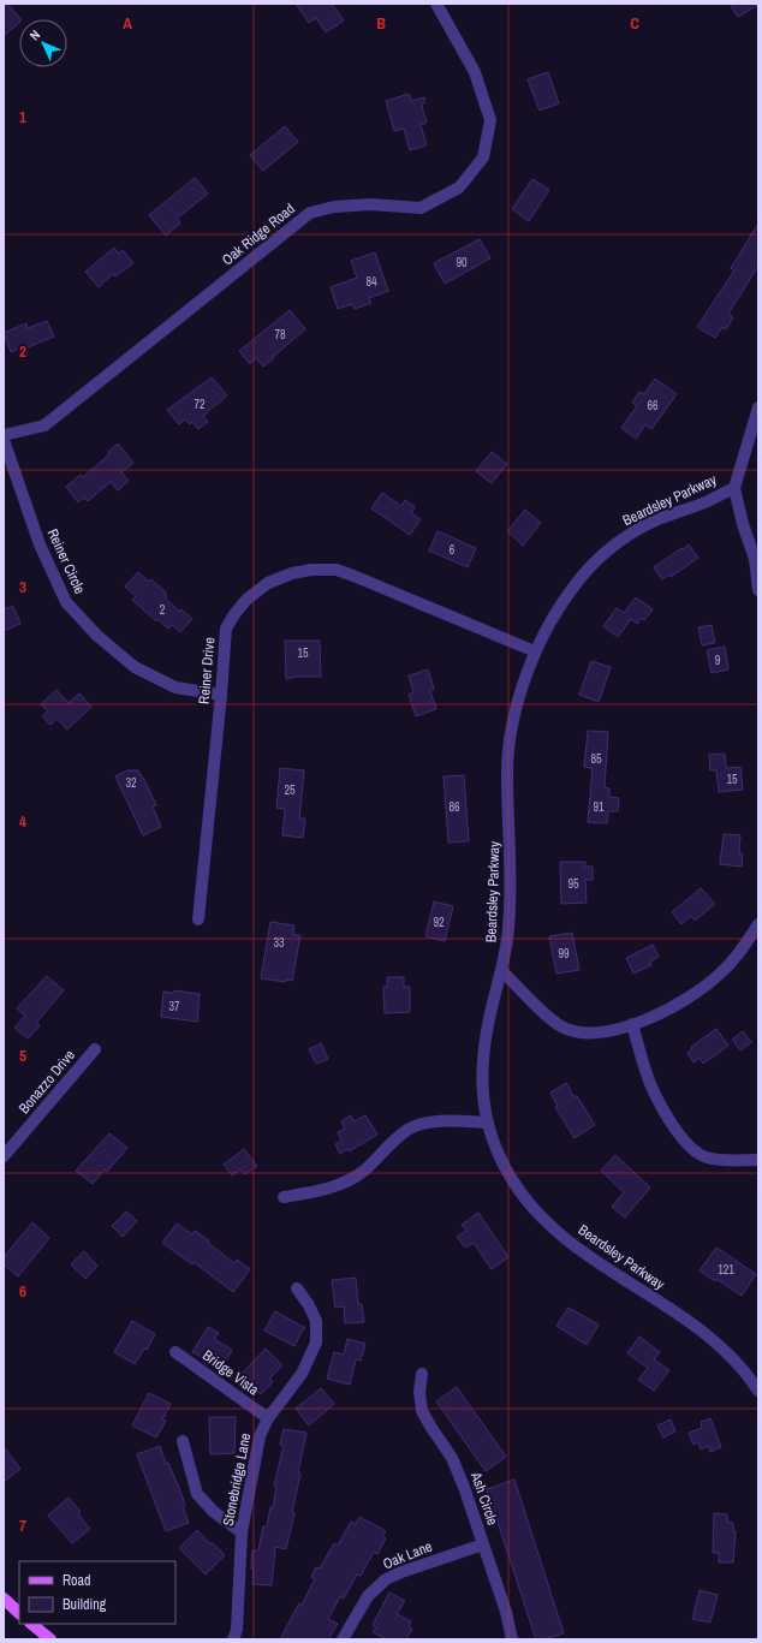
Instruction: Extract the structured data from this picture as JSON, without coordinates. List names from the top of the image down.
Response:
{
  "streets": {
    "street": [
      "Oak Ridge Road",
      "Beardsley Parkway",
      "Reiner Circle",
      "Reiner Drive",
      "Bonazzo Drive",
      "Bridge Vista",
      "Stonebridge Lane",
      "Ash Circle",
      "Oak Lane"
    ]
  },
  "crossings": [
    ["Beardsley Parkway", "Reiner Drive"],
    ["Reiner Circle", "Reiner Drive"],
    ["Bridge Vista", "Stonebridge Lane"],
    ["Ash Circle", "Oak Lane"]
  ],
  "house_numbers": [
    "90",
    "84",
    "78",
    "72",
    "66",
    "6",
    "2",
    "15",
    "9",
    "85",
    "15",
    "32",
    "25",
    "86",
    "91",
    "95",
    "92",
    "33",
    "99",
    "37",
    "121"
  ],
  "legend": ["Road", "Building"],
  "north": "top left",
  "grid": {
    "columns": ["A", "B", "C"],
    "rows": [
      "1",
      "2",
      "3",
      "4",
      "5",
      "6",
      "7"
    ]
  }
}
